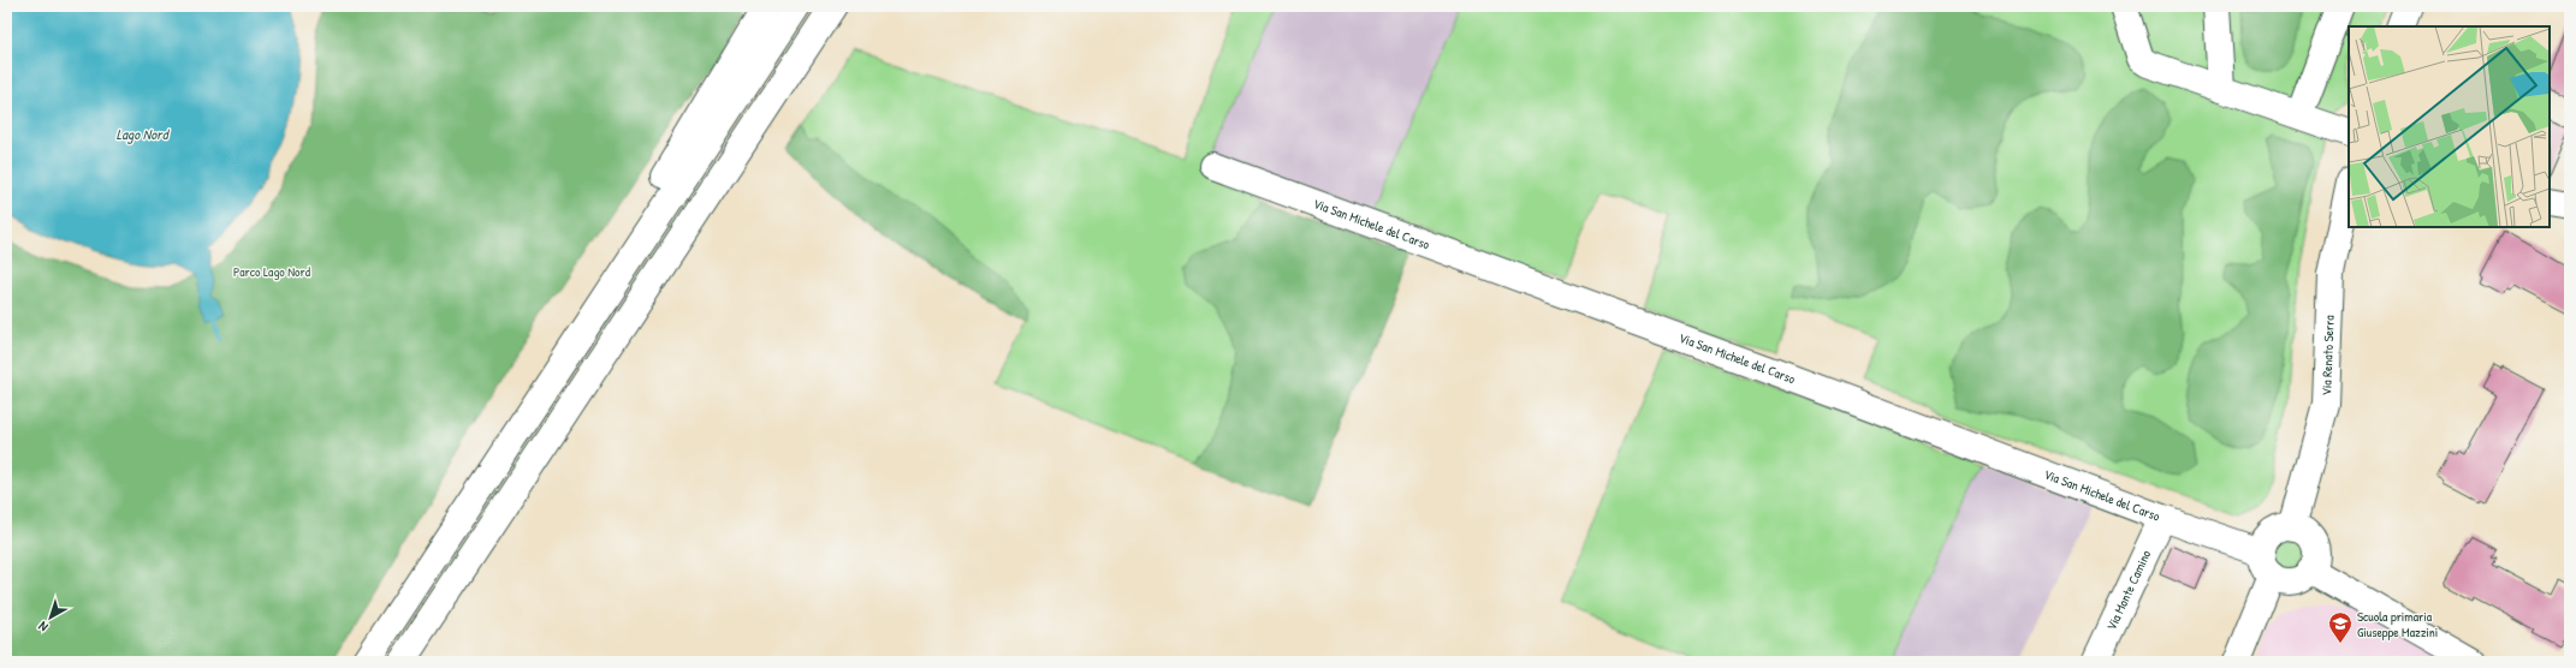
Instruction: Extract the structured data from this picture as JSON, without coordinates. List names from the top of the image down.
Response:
{
  "streets": {
    "main road": ["Via San Michele del Carso", "Via Renato Serra", "Via Monte Camino"]
  },
  "crossings": [
    ["Via San Michele del Carso", "Via Renato Serra"],
    ["Via San Michele del Carso", "Via Monte Camino"]
  ],
  "water": ["Lago Nord"],
  "parks": ["Parco Lago Nord"],
  "places": {
    "school or university": ["Scuola primaria Giuseppe Mazzini"]
  },
  "north": "bottom left"
}
